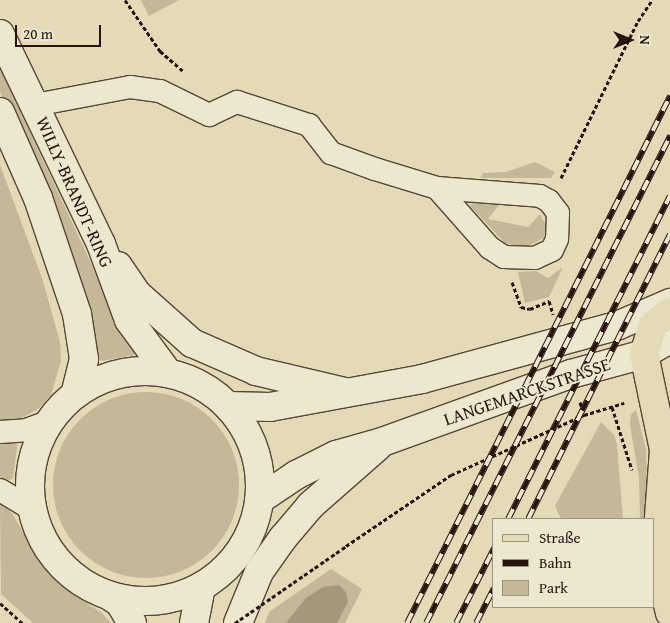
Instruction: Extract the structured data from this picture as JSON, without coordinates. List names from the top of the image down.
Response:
{
  "streets": {
    "main road": ["WILLY-BRANDT-RING", "LANGEMARCKSTRASSE"]
  },
  "crossings": [
    ["WILLY-BRANDT-RING", "LANGEMARCKSTRASSE"]
  ],
  "legend": ["Straße", "Bahn", "Park"],
  "scale_bar": "20 m",
  "north": "right"
}
